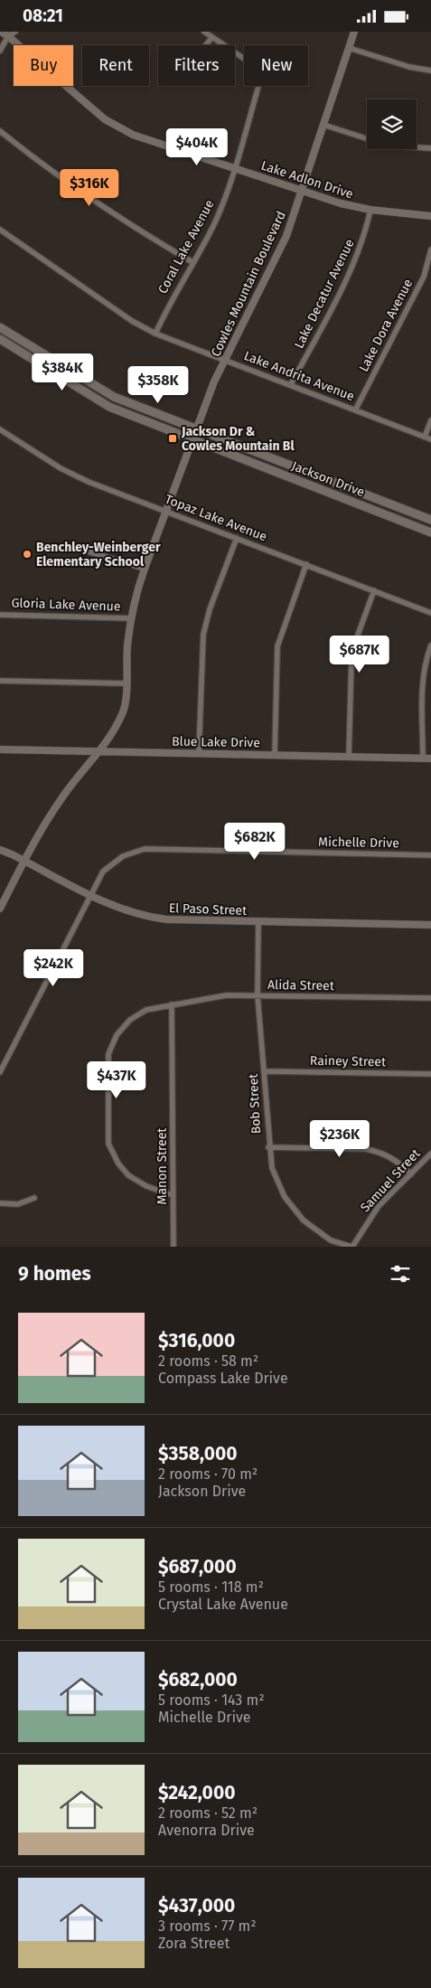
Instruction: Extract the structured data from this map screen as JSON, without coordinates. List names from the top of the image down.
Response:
{
  "streets": {
    "main road": ["Jackson Drive"],
    "street": [
      "Lake Adlon Drive",
      "Coral Lake Avenue",
      "Cowles Mountain Boulevard",
      "Lake Decatur Avenue",
      "Lake Dora Avenue",
      "Lake Andrita Avenue",
      "Topaz Lake Avenue",
      "Gloria Lake Avenue",
      "Blue Lake Drive",
      "Michelle Drive",
      "El Paso Street",
      "Alida Street",
      "Rainey Street",
      "Bob Street",
      "Manon Street",
      "Samuel Street"
    ]
  },
  "crossings": [
    ["Lake Adlon Drive", "Coral Lake Avenue"],
    ["Lake Adlon Drive", "Cowles Mountain Boulevard"],
    ["Lake Adlon Drive", "Lake Decatur Avenue"],
    ["Coral Lake Avenue", "Lake Andrita Avenue"],
    ["Cowles Mountain Boulevard", "Lake Andrita Avenue"],
    ["Cowles Mountain Boulevard", "Jackson Drive"],
    ["Cowles Mountain Boulevard", "Topaz Lake Avenue"],
    ["Cowles Mountain Boulevard", "Gloria Lake Avenue"],
    ["Cowles Mountain Boulevard", "Blue Lake Drive"],
    ["Cowles Mountain Boulevard", "El Paso Street"],
    ["Lake Decatur Avenue", "Lake Andrita Avenue"],
    ["Lake Dora Avenue", "Lake Andrita Avenue"],
    ["Michelle Drive", "El Paso Street"],
    ["El Paso Street", "Bob Street"],
    ["Alida Street", "Bob Street"],
    ["Alida Street", "Manon Street"],
    ["Rainey Street", "Bob Street"],
    ["Bob Street", "Samuel Street"]
  ],
  "places": {
    "transit": ["Jackson Dr & Cowles Mountain Bl"],
    "other": ["Benchley-Weinberger Elementary School"]
  },
  "page": {
    "status": "08:21",
    "chip": [
      "Buy",
      "Rent",
      "Filters",
      "New"
    ],
    "price": [
      "$404K",
      "$316K",
      "$384K",
      "$358K",
      "$687K",
      "$682K",
      "$242K",
      "$437K",
      "$236K"
    ],
    "heading": "9 homes",
    "list": [
      {
        "name": "$316,000",
        "note": "2 rooms · 58 m² · Compass Lake Drive"
      },
      {
        "name": "$358,000",
        "note": "2 rooms · 70 m² · Jackson Drive"
      },
      {
        "name": "$687,000",
        "note": "5 rooms · 118 m² · Crystal Lake Avenue"
      },
      {
        "name": "$682,000",
        "note": "5 rooms · 143 m² · Michelle Drive"
      },
      {
        "name": "$242,000",
        "note": "2 rooms · 52 m² · Avenorra Drive"
      },
      {
        "name": "$437,000",
        "note": "3 rooms · 77 m² · Zora Street"
      }
    ]
  }
}
